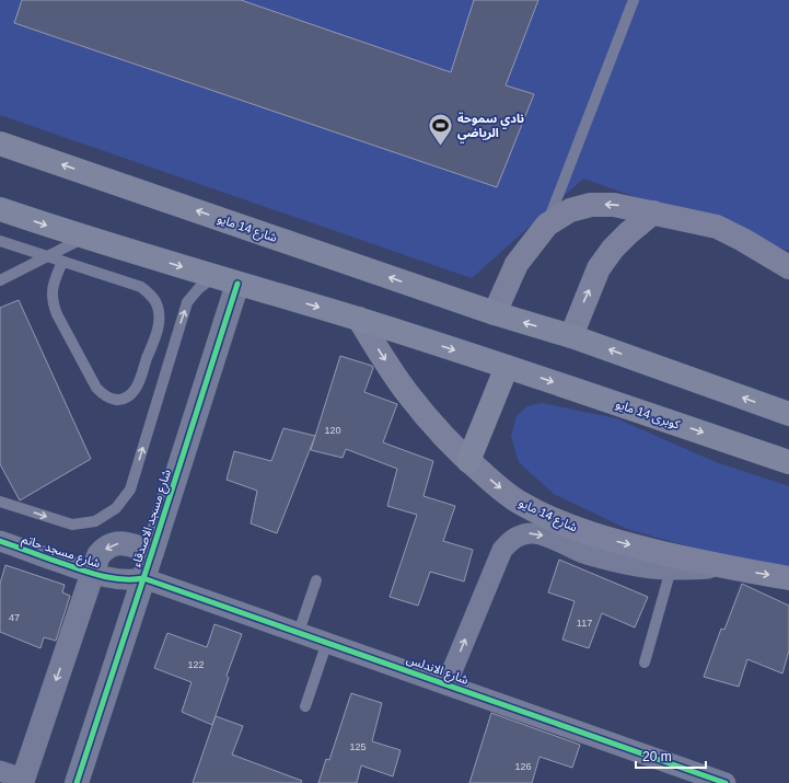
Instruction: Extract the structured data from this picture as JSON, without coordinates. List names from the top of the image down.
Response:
{
  "streets": {
    "main road": ["شارع 14 مايو", "كوبرى 14 مايو"],
    "street": ["شارع مسجد الاصدقاء", "شارع مسجد حاتم", "شارع الاندلس"]
  },
  "crossings": [
    ["شارع مسجد الاصدقاء", "شارع مسجد حاتم"],
    ["شارع مسجد الاصدقاء", "شارع الاندلس"],
    ["شارع مسجد حاتم", "شارع الاندلس"]
  ],
  "places": {
    "sports": ["نادي سموحة الرياضي"]
  },
  "house_numbers": [
    "120",
    "47",
    "117",
    "122",
    "125",
    "126"
  ],
  "scale_bar": "20 m"
}
